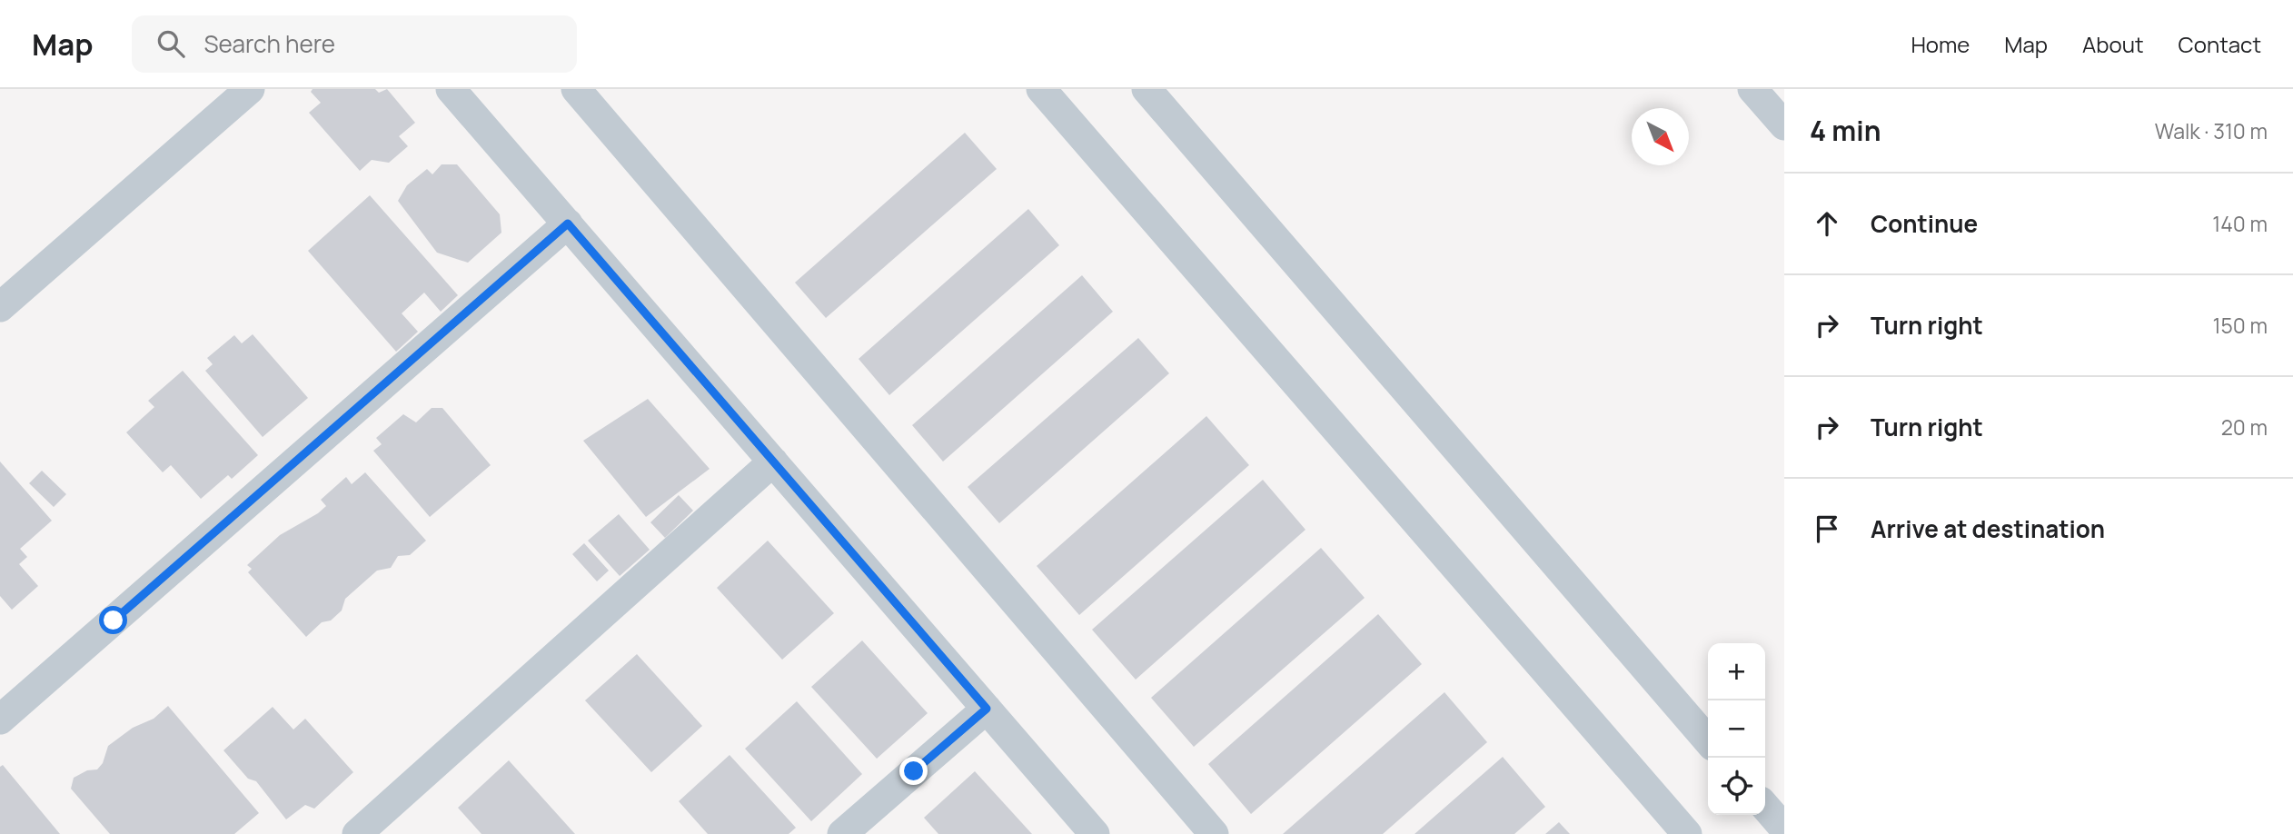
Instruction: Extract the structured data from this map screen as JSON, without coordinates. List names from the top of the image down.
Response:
{
  "north": "bottom right",
  "page": {
    "header": "Map",
    "search": "Search here",
    "nav": [
      "Home",
      "Map",
      "About",
      "Contact"
    ],
    "heading": ["4 min", "Walk · 310 m"],
    "list": [
      ["Continue", "140 m"],
      ["Turn right", "150 m"],
      ["Turn right", "20 m"],
      "Arrive at destination"
    ],
    "map_buttons": ["+", "−"]
  }
}
